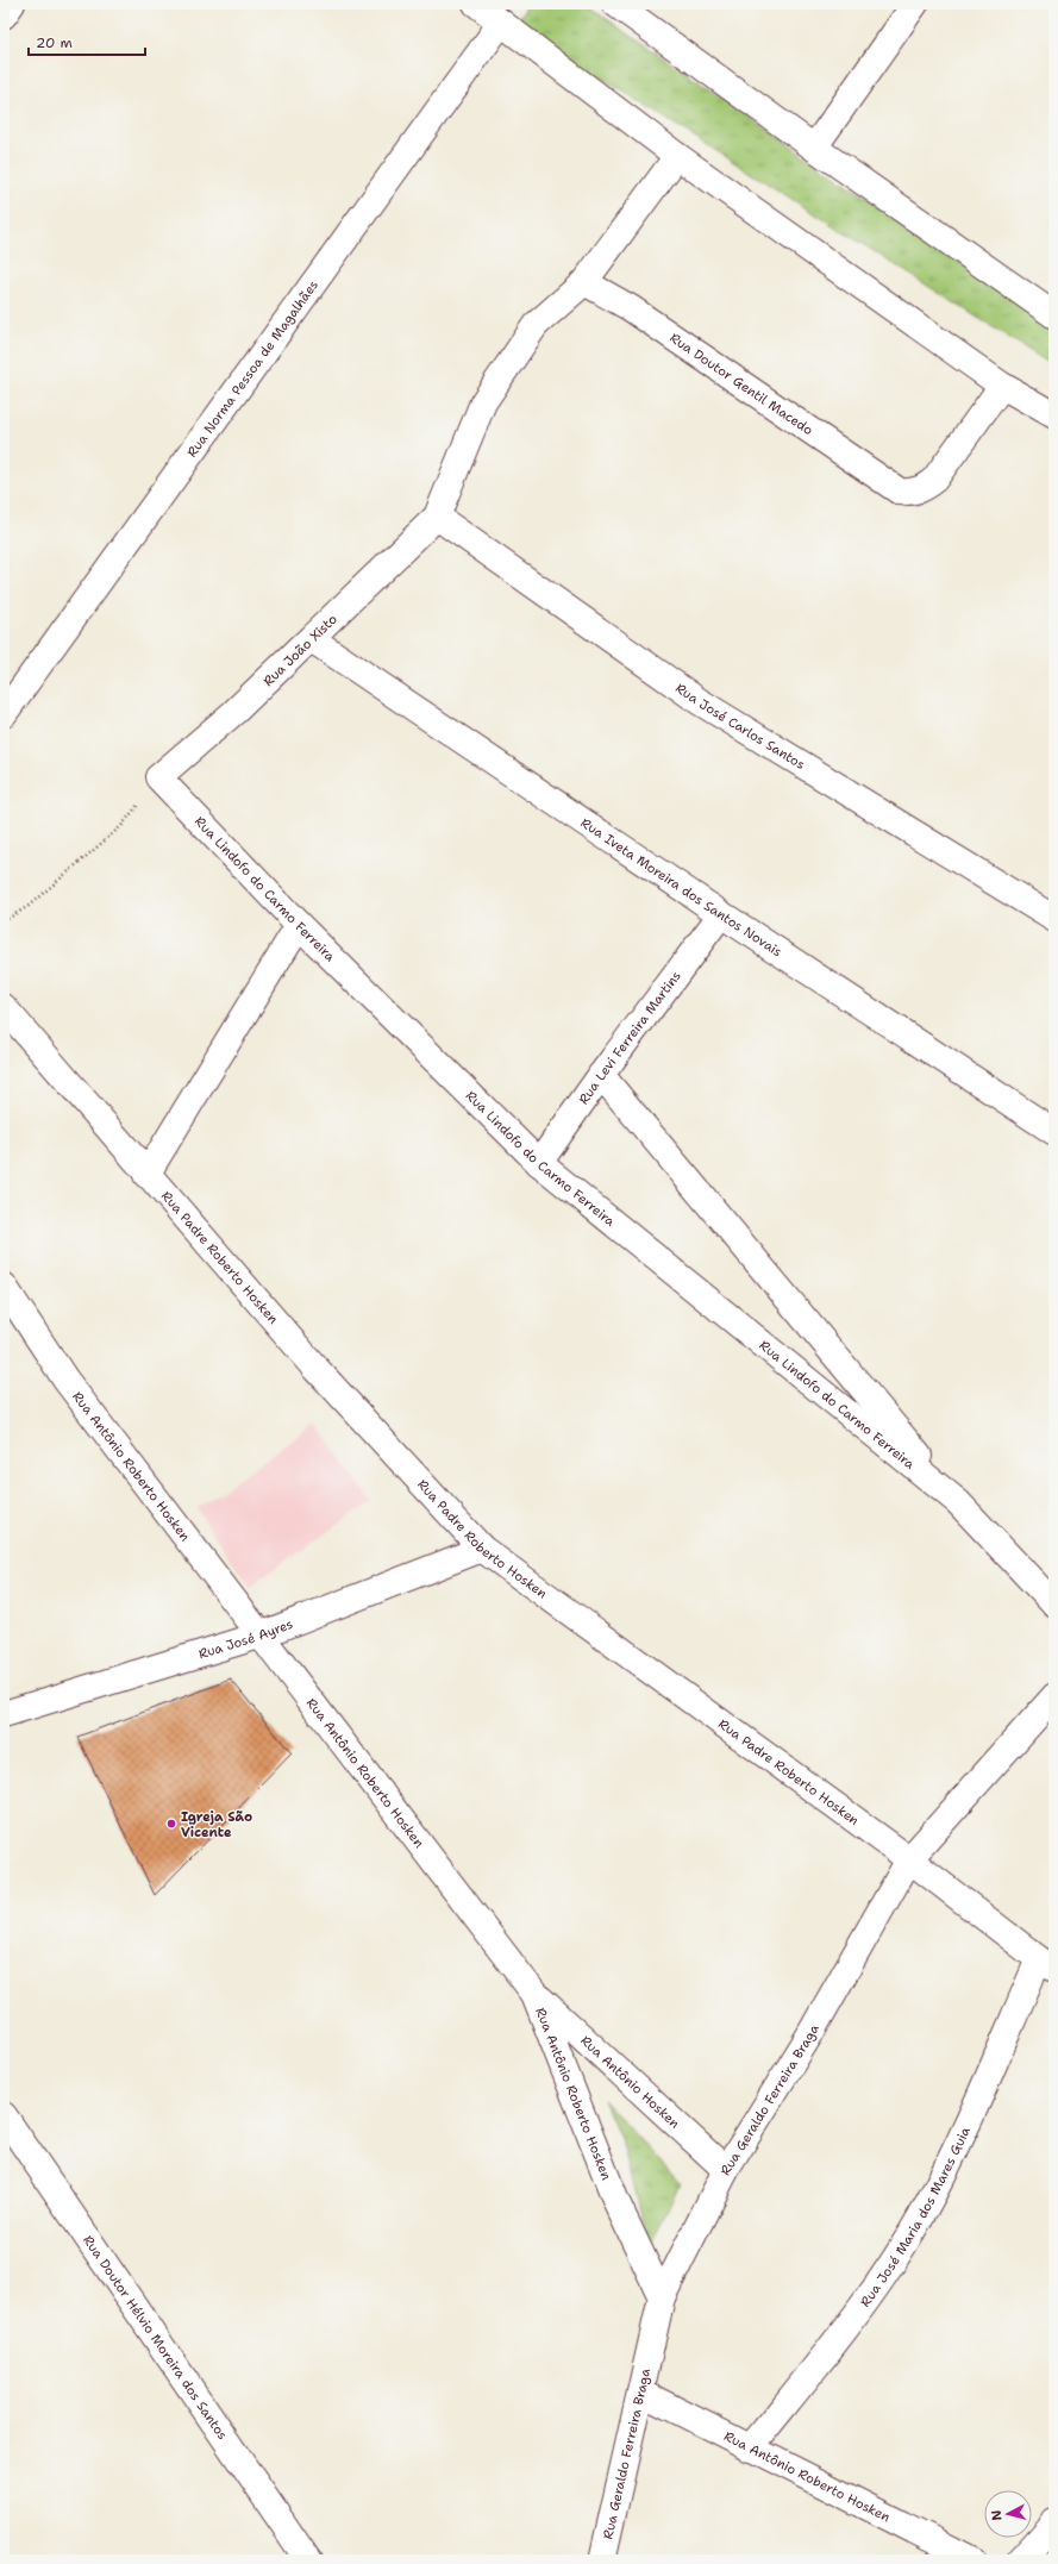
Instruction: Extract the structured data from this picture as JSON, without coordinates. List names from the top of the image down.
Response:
{
  "streets": {
    "street": [
      "Rua Norma Pessoa de Magalhães",
      "Rua Doutor Gentil Macedo",
      "Rua João Xisto",
      "Rua José Carlos Santos",
      "Rua Iveta Moreira dos Santos Novais",
      "Rua Lindofo do Carmo Ferreira",
      "Rua Levi Ferreira Martins",
      "Rua Padre Roberto Hosken",
      "Rua Antônio Roberto Hosken",
      "Rua José Ayres",
      "Rua Antônio Hosken",
      "Rua Geraldo Ferreira Braga",
      "Rua José Maria dos Mares Guia",
      "Rua Doutor Hélvio Moreira dos Santos"
    ]
  },
  "crossings": [
    ["Rua João Xisto", "Rua José Carlos Santos"],
    ["Rua João Xisto", "Rua Iveta Moreira dos Santos Novais"],
    ["Rua João Xisto", "Rua Lindofo do Carmo Ferreira"],
    ["Rua Iveta Moreira dos Santos Novais", "Rua Levi Ferreira Martins"],
    ["Rua Lindofo do Carmo Ferreira", "Rua Levi Ferreira Martins"],
    ["Rua Padre Roberto Hosken", "Rua José Ayres"],
    ["Rua Padre Roberto Hosken", "Rua Geraldo Ferreira Braga"],
    ["Rua Padre Roberto Hosken", "Rua José Maria dos Mares Guia"],
    ["Rua Antônio Roberto Hosken", "Rua José Ayres"],
    ["Rua Antônio Roberto Hosken", "Rua Antônio Hosken"],
    ["Rua Antônio Roberto Hosken", "Rua Geraldo Ferreira Braga"],
    ["Rua Antônio Roberto Hosken", "Rua José Maria dos Mares Guia"],
    ["Rua Antônio Hosken", "Rua Geraldo Ferreira Braga"]
  ],
  "places": ["Igreja São Vicente"],
  "scale_bar": "20 m",
  "north": "left"
}
